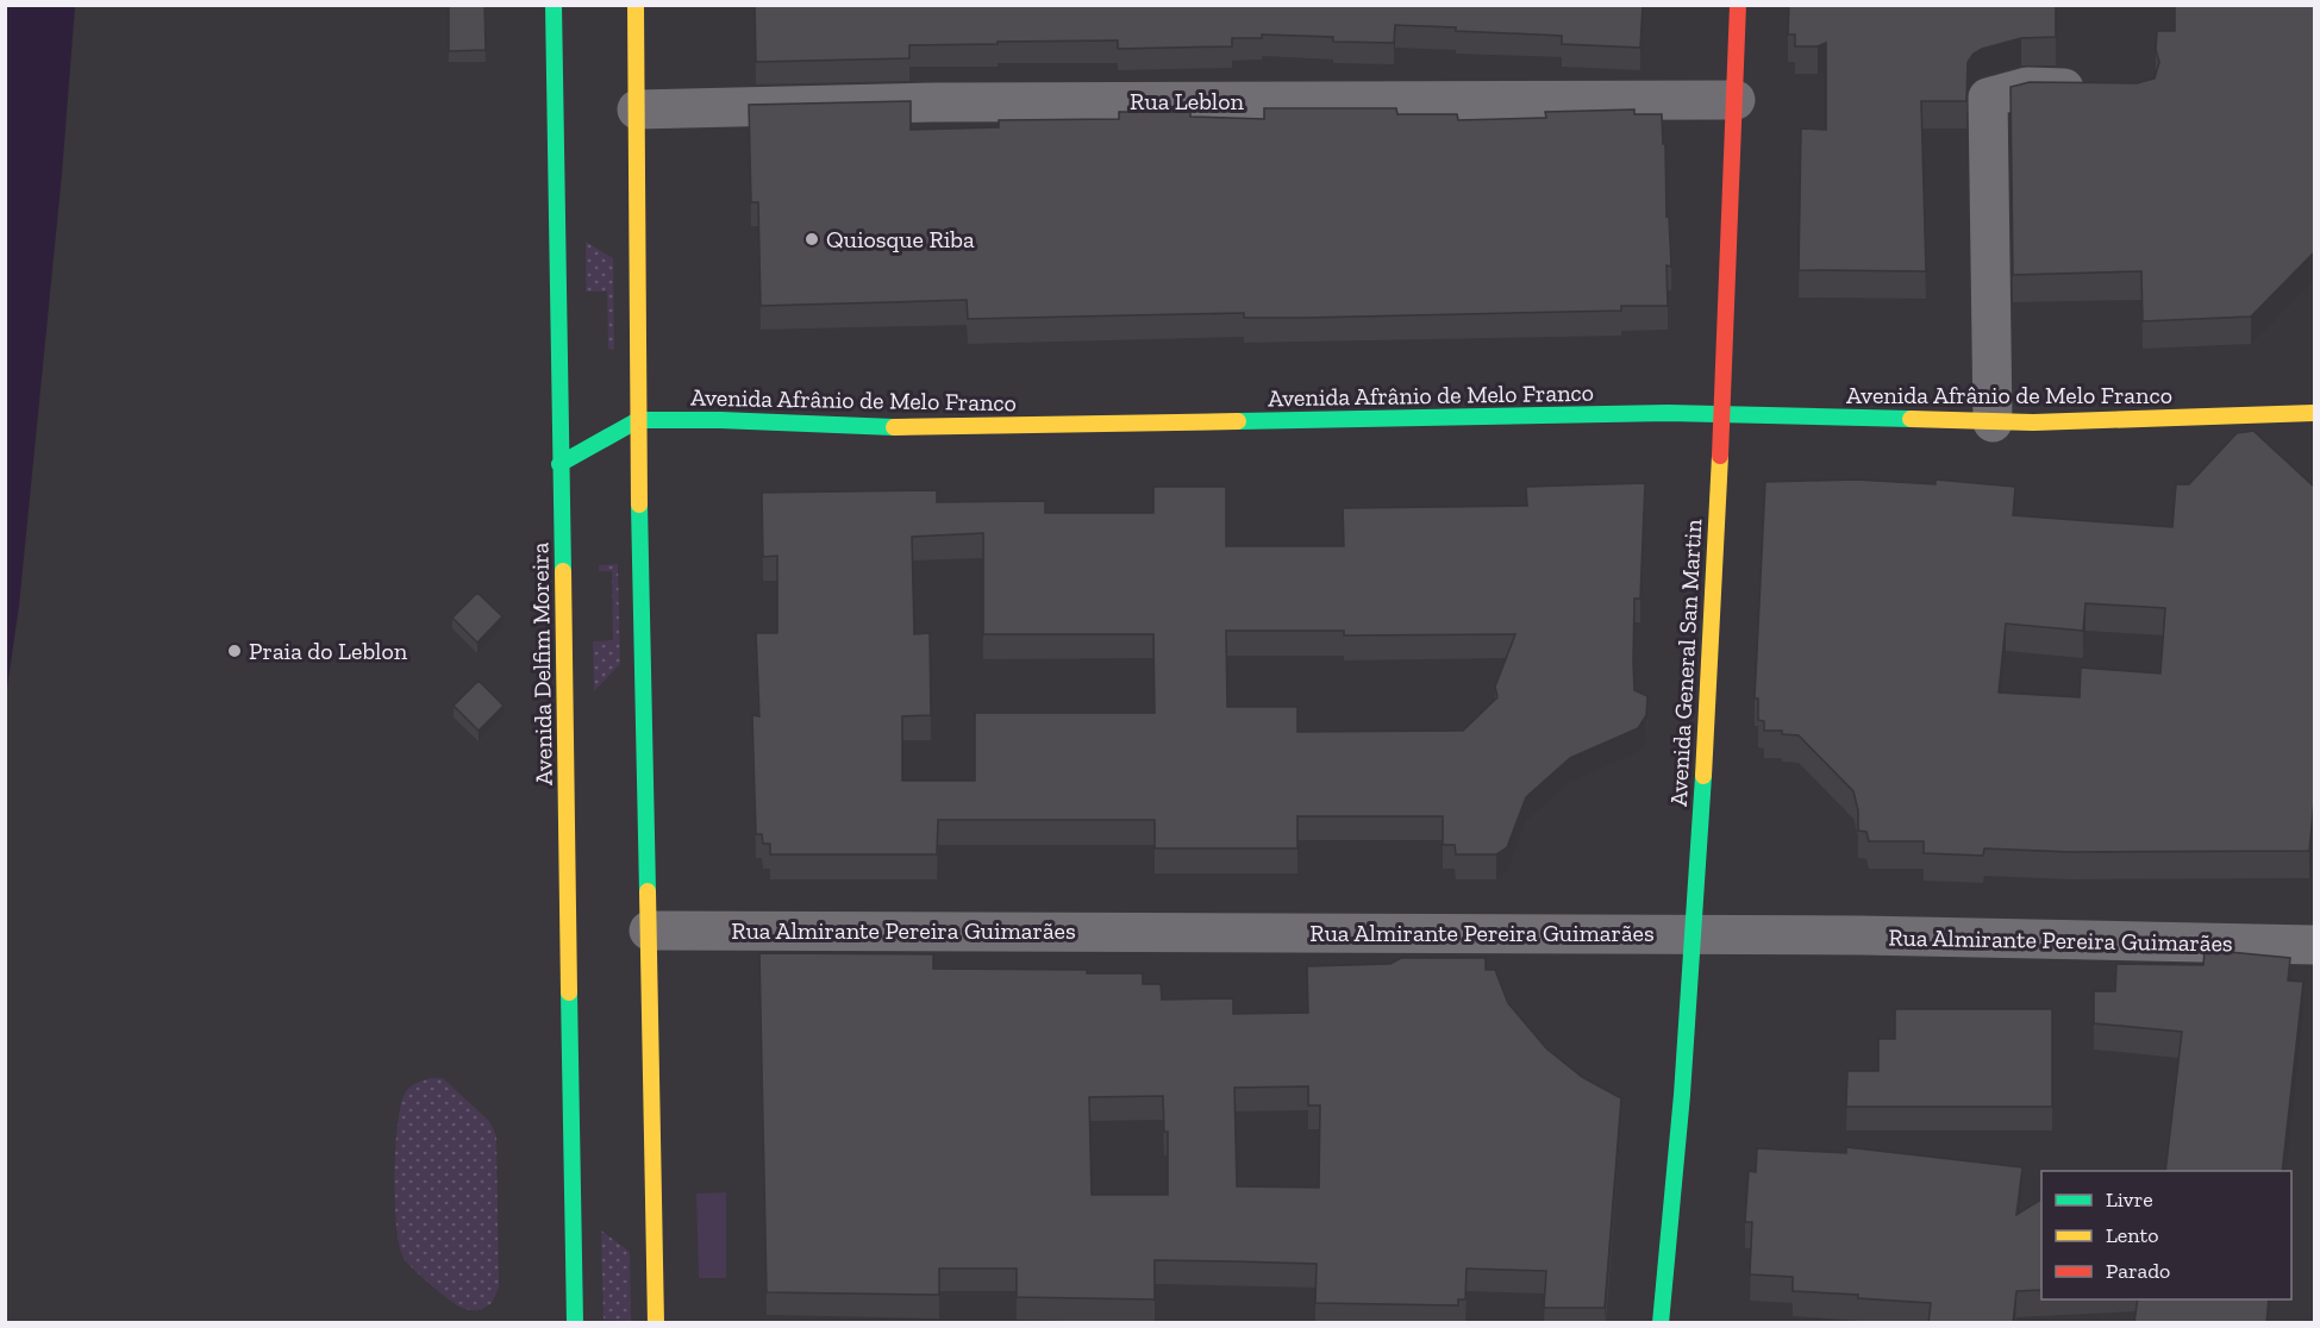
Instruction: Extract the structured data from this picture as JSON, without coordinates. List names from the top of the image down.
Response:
{
  "streets": {
    "main road": ["Avenida Afrânio de Melo Franco", "Avenida General San Martin", "Avenida Delfim Moreira"],
    "street": ["Rua Leblon", "Rua Almirante Pereira Guimarães"]
  },
  "crossings": [
    ["Rua Leblon", "Avenida General San Martin"],
    ["Avenida Afrânio de Melo Franco", "Avenida General San Martin"],
    ["Avenida Afrânio de Melo Franco", "Avenida Delfim Moreira"],
    ["Avenida General San Martin", "Rua Almirante Pereira Guimarães"]
  ],
  "places": ["Quiosque Riba", "Praia do Leblon"],
  "legend": ["Livre", "Lento", "Parado"]
}
